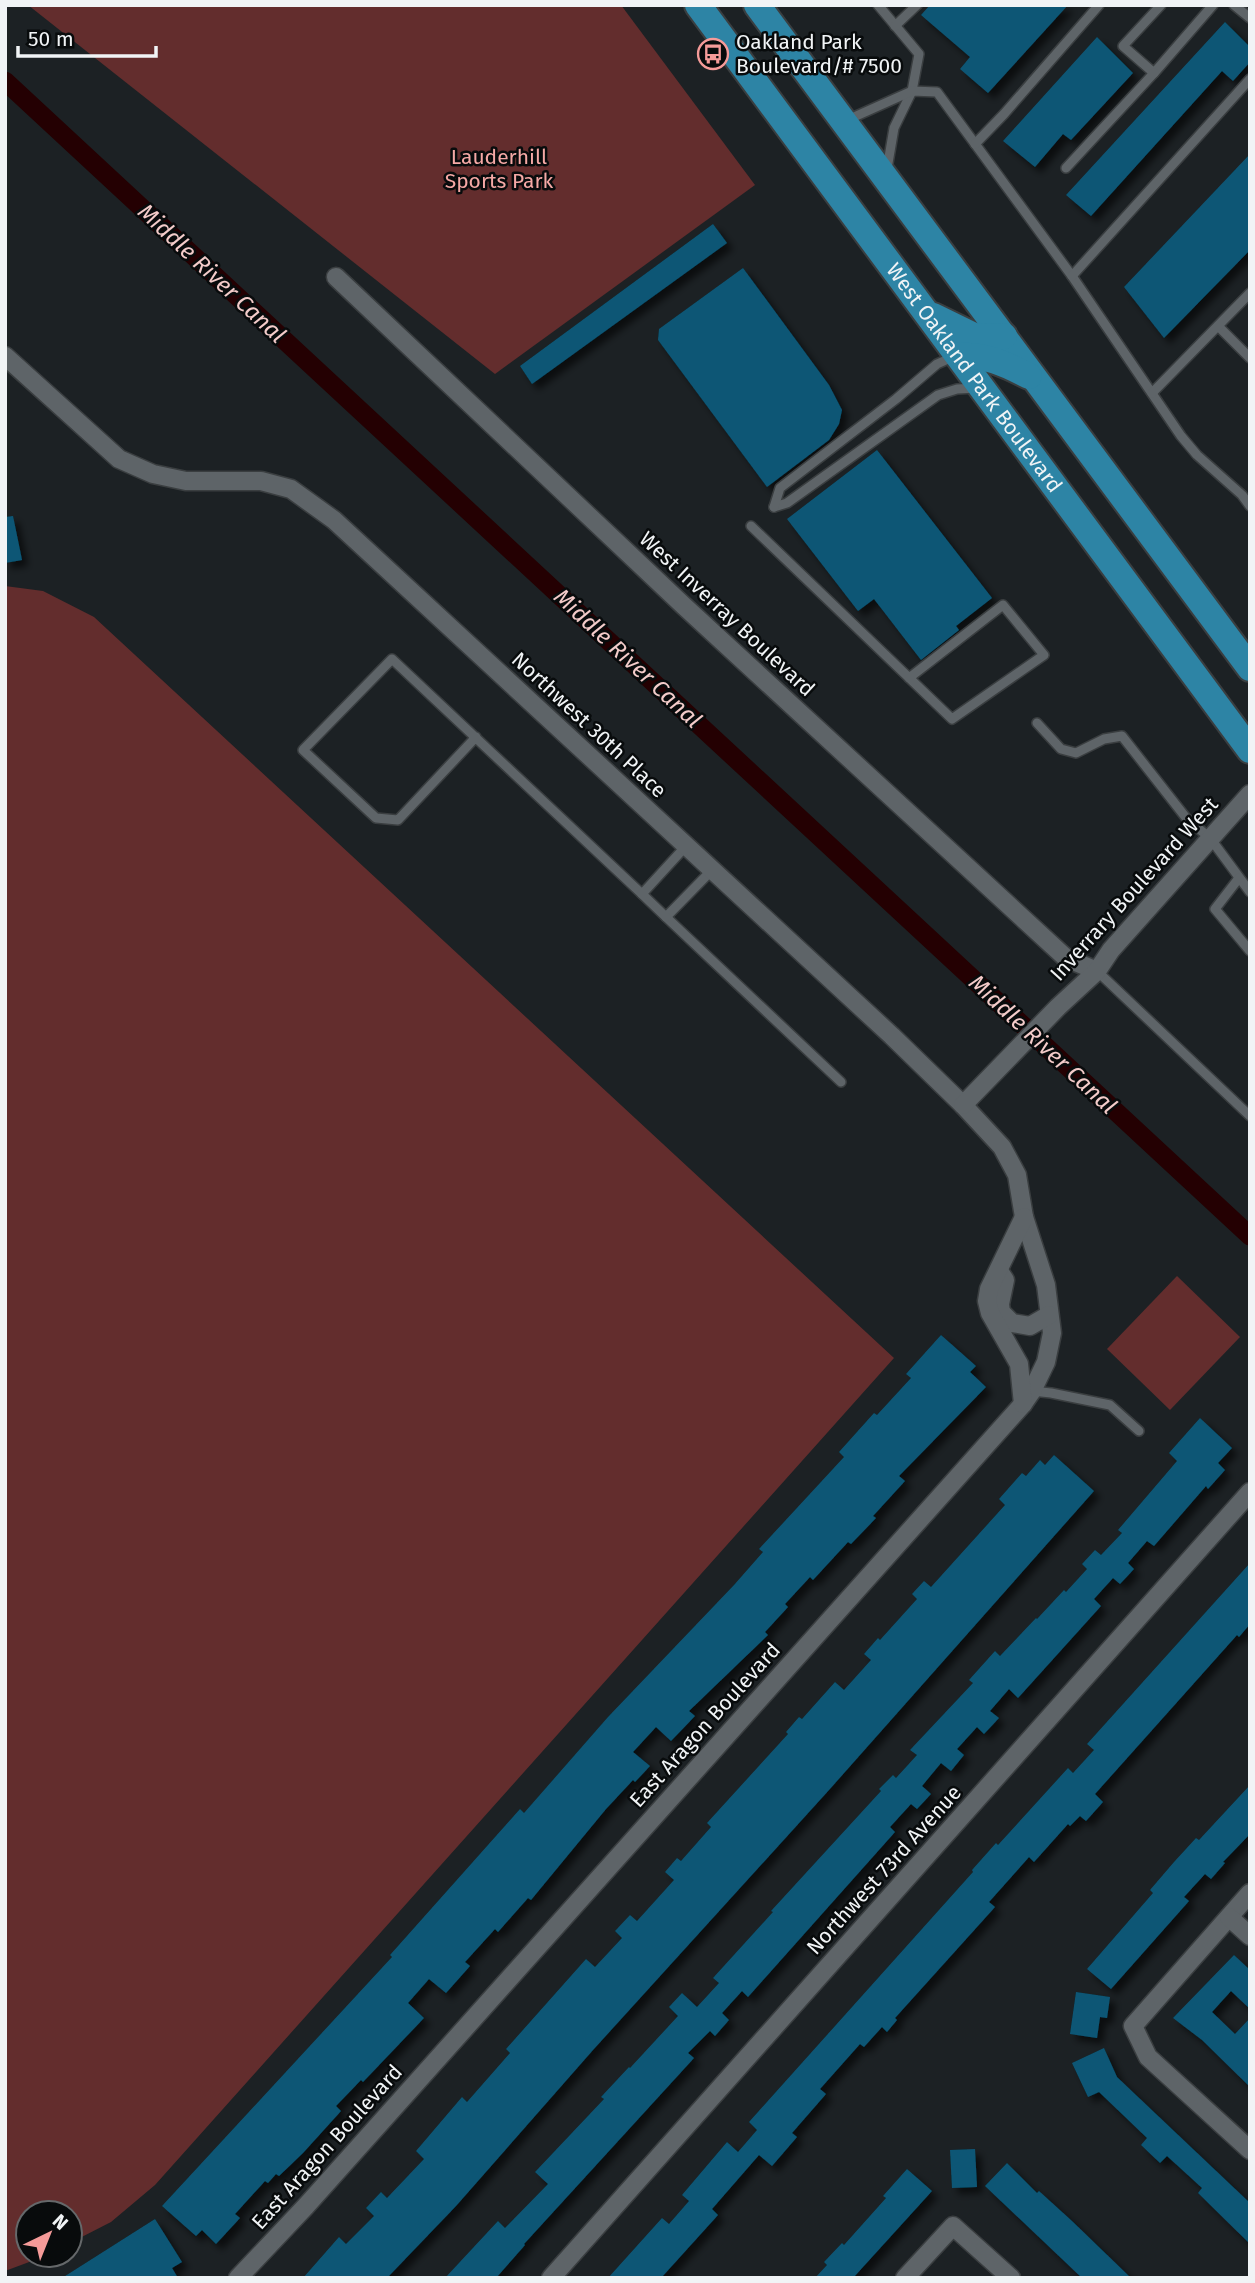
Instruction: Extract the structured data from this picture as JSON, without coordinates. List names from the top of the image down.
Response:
{
  "streets": {
    "main road": ["West Oakland Park Boulevard"],
    "street": [
      "West Inverray Boulevard",
      "Northwest 30th Place",
      "Inverrary Boulevard West",
      "East Aragon Boulevard",
      "Northwest 73rd Avenue"
    ]
  },
  "crossings": [
    ["West Inverray Boulevard", "Inverrary Boulevard West"],
    ["Northwest 30th Place", "Inverrary Boulevard West"],
    ["Northwest 30th Place", "East Aragon Boulevard"]
  ],
  "water": ["Middle River Canal"],
  "parks": ["Lauderhill Sports Park"],
  "places": {
    "bus stop": ["Oakland Park Boulevard/# 7500"]
  },
  "scale_bar": "50 m",
  "north": "top right"
}
